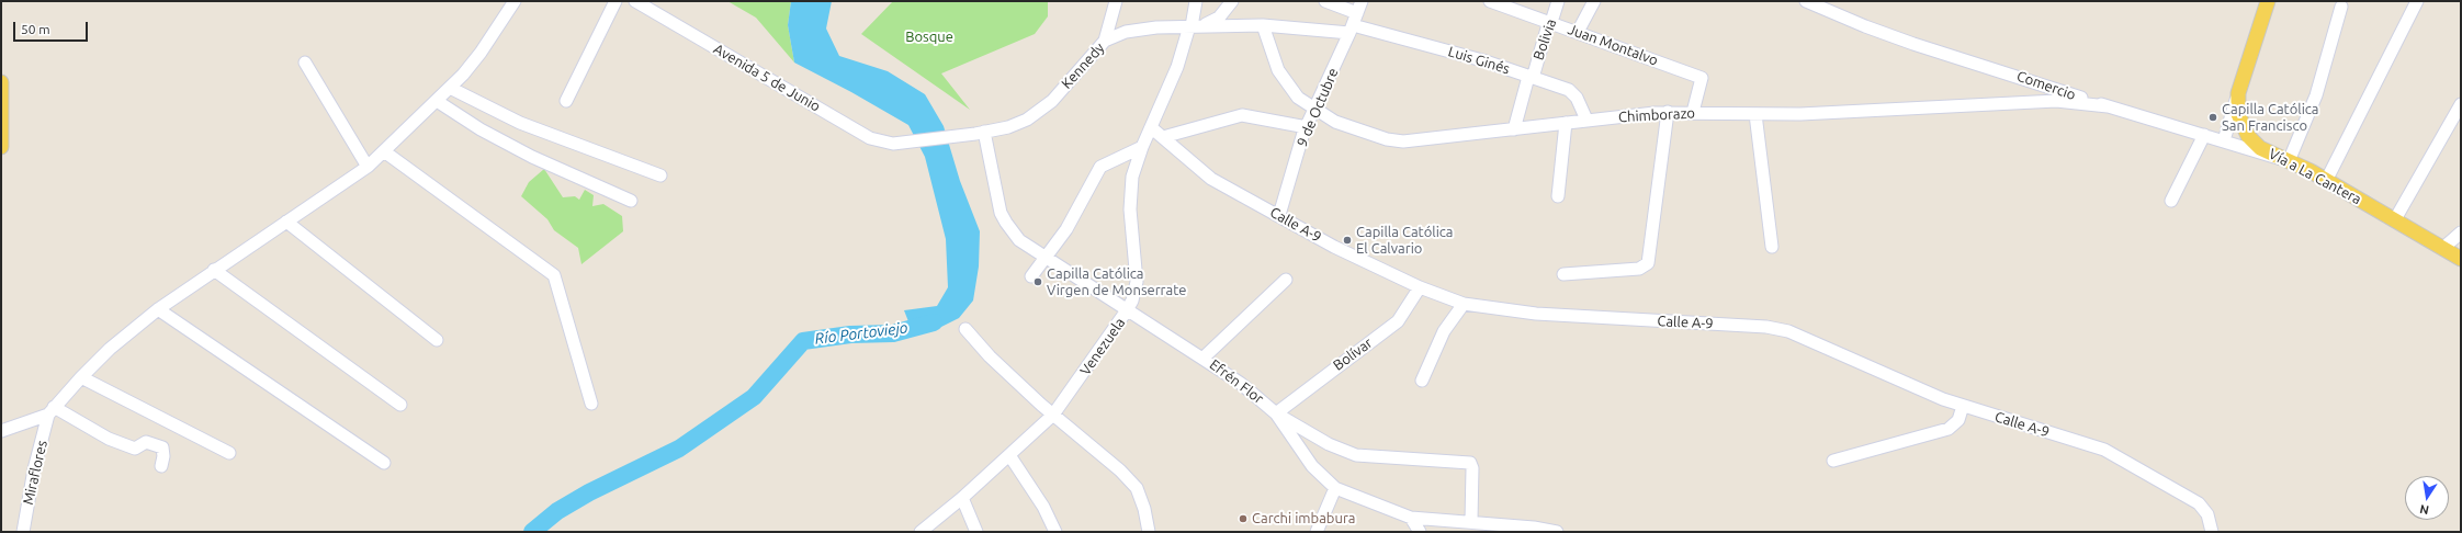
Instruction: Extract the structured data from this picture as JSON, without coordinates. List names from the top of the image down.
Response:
{
  "streets": {
    "main road": ["Vía a La Cantera"],
    "street": [
      "Bolivia",
      "Juan Montalvo",
      "Luis Ginés",
      "Kennedy",
      "Avenida 5 de Junio",
      "Comercio",
      "9 de Octubre",
      "Chimborazo",
      "Calle A-9",
      "Venezuela",
      "Bolívar",
      "Efrén Flor",
      "Miraflores"
    ]
  },
  "crossings": [
    ["Bolivia", "Juan Montalvo"],
    ["Bolivia", "Luis Ginés"],
    ["Bolivia", "Chimborazo"],
    ["Juan Montalvo", "Chimborazo"],
    ["Luis Ginés", "Kennedy"],
    ["Luis Ginés", "9 de Octubre"],
    ["Luis Ginés", "Chimborazo"],
    ["Luis Ginés", "Venezuela"],
    ["Kennedy", "Avenida 5 de Junio"],
    ["Kennedy", "Venezuela"],
    ["Kennedy", "Efrén Flor"],
    ["Avenida 5 de Junio", "Efrén Flor"],
    ["Comercio", "Chimborazo"],
    ["Comercio", "Vía a La Cantera"],
    ["9 de Octubre", "Chimborazo"],
    ["9 de Octubre", "Calle A-9"],
    ["Calle A-9", "Venezuela"],
    ["Calle A-9", "Bolívar"],
    ["Venezuela", "Efrén Flor"],
    ["Bolívar", "Efrén Flor"]
  ],
  "water": ["Río Portoviejo"],
  "parks": ["Bosque"],
  "places": [
    "Capilla Católica San Francisco",
    "Capilla Católica El Calvario",
    "Capilla Católica Virgen de Monserrate",
    "Carchi imbabura"
  ],
  "scale_bar": "50 m",
  "north": "bottom"
}
